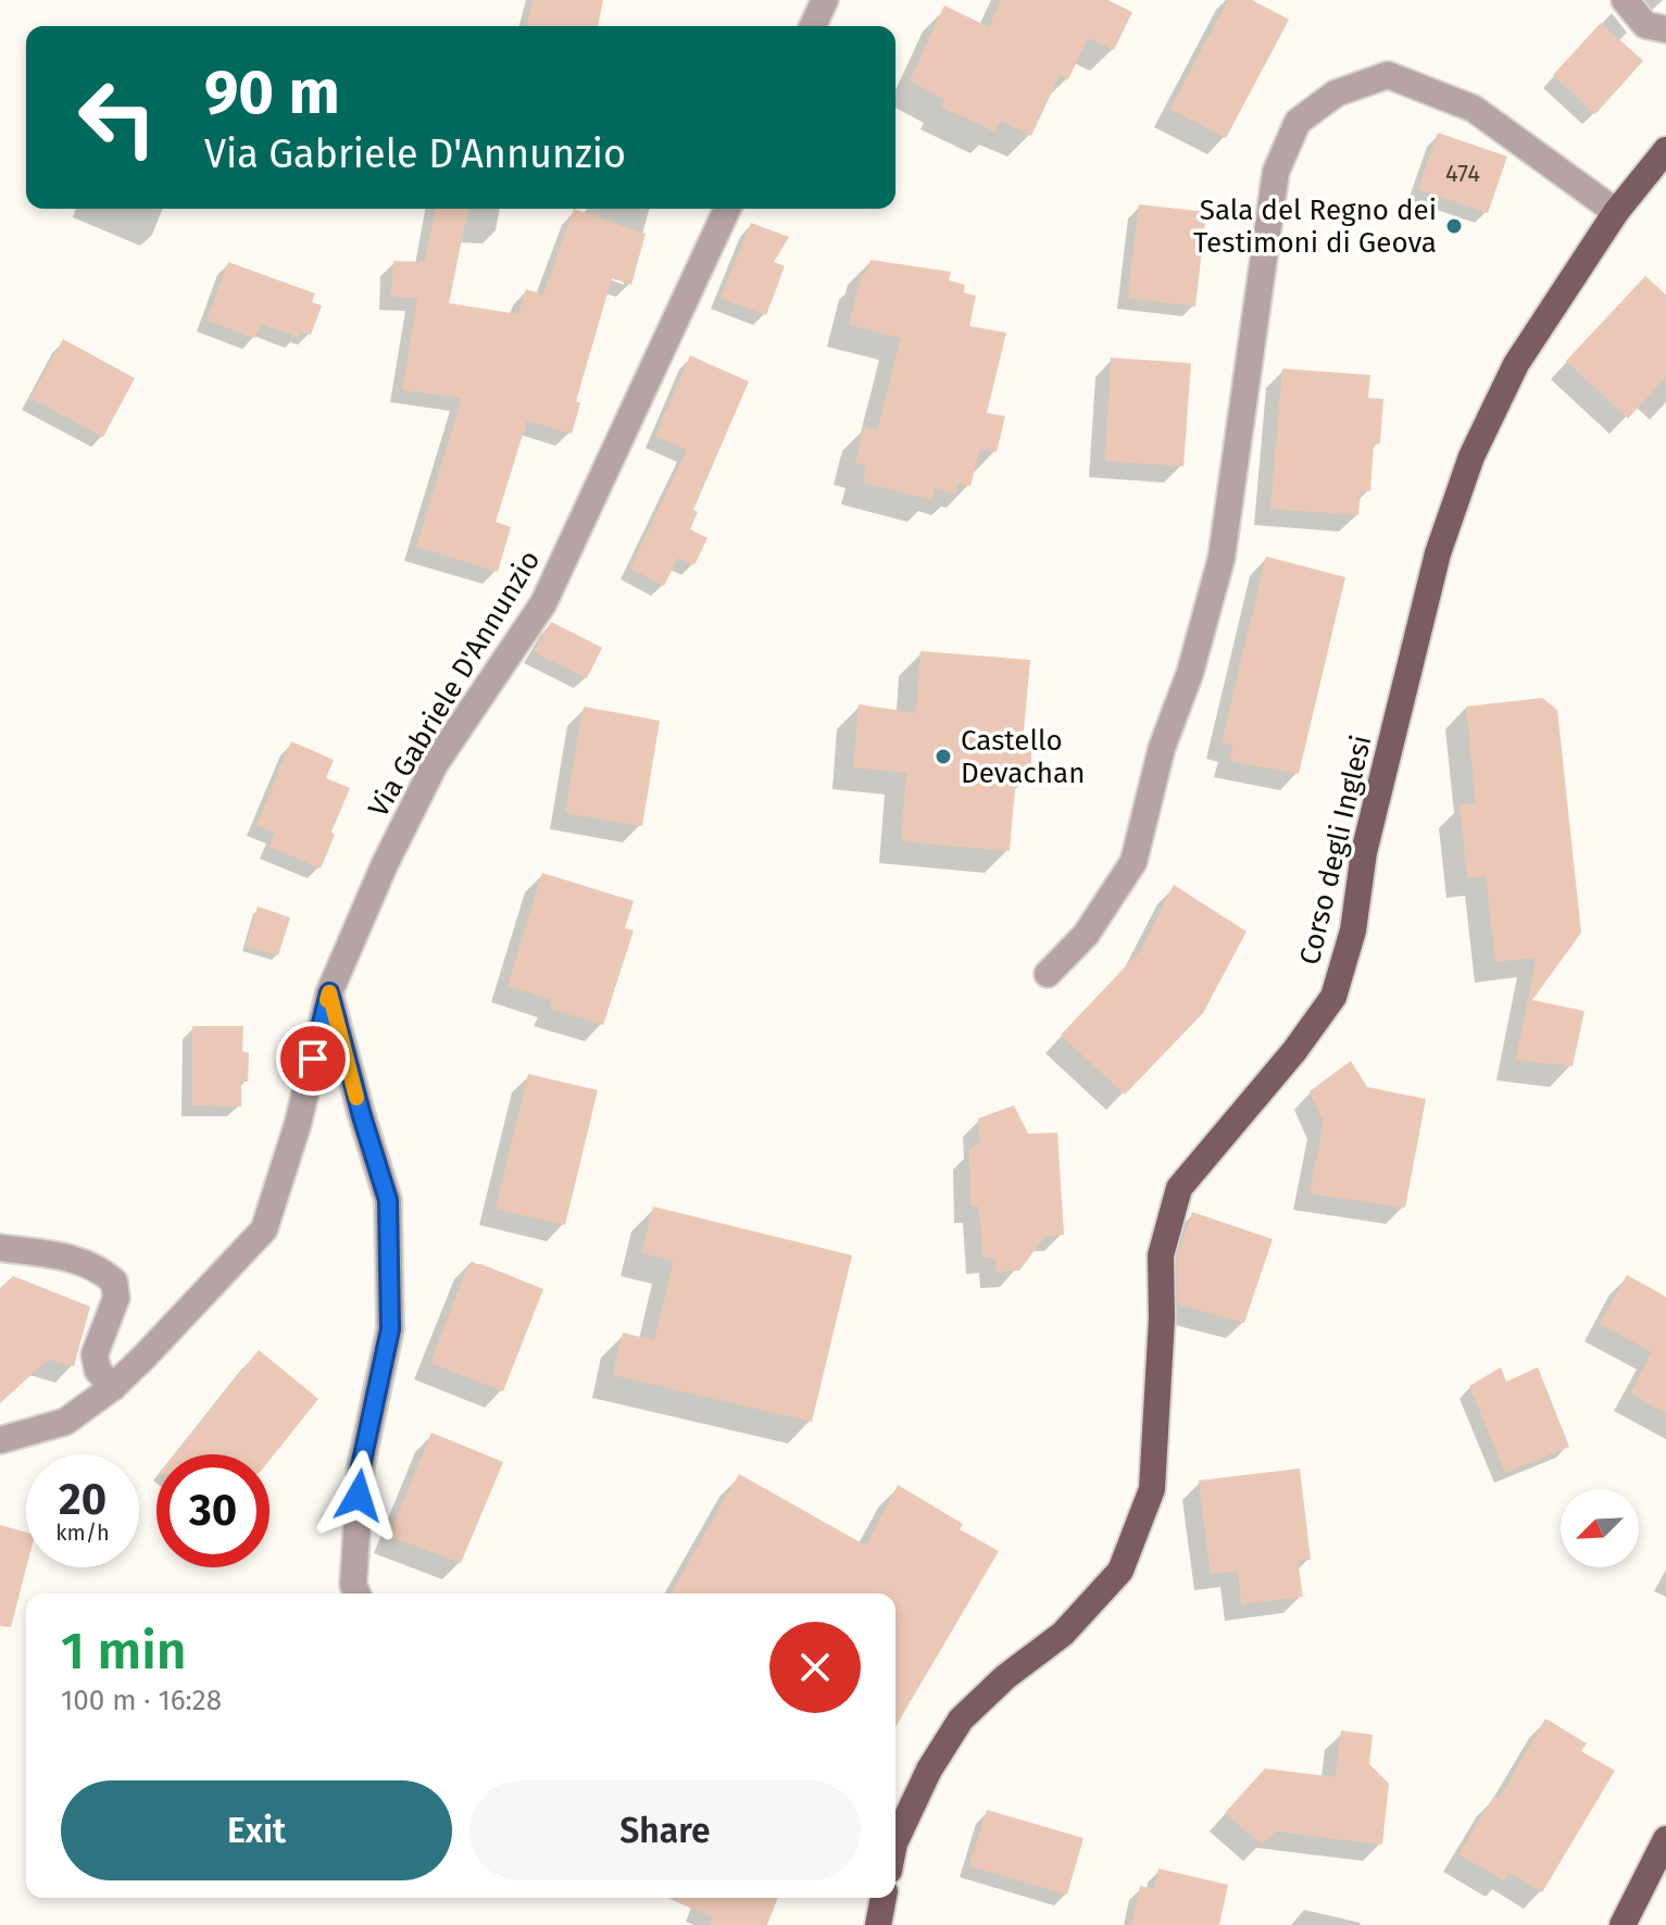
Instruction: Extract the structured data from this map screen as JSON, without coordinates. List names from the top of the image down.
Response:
{
  "streets": {
    "main road": ["Corso degli Inglesi"],
    "street": ["Via Gabriele D'Annunzio"]
  },
  "places": ["Sala del Regno dei Testimoni di Geova", "Castello Devachan"],
  "house_numbers": ["474"],
  "north": "bottom left",
  "page": {
    "turn": ["90 m", "Via Gabriele D'Annunzio"],
    "speed": "20 km/h",
    "limit": "30",
    "heading": ["1 min", "100 m · 16:28"],
    "buttons": ["Exit", "Share"]
  }
}
